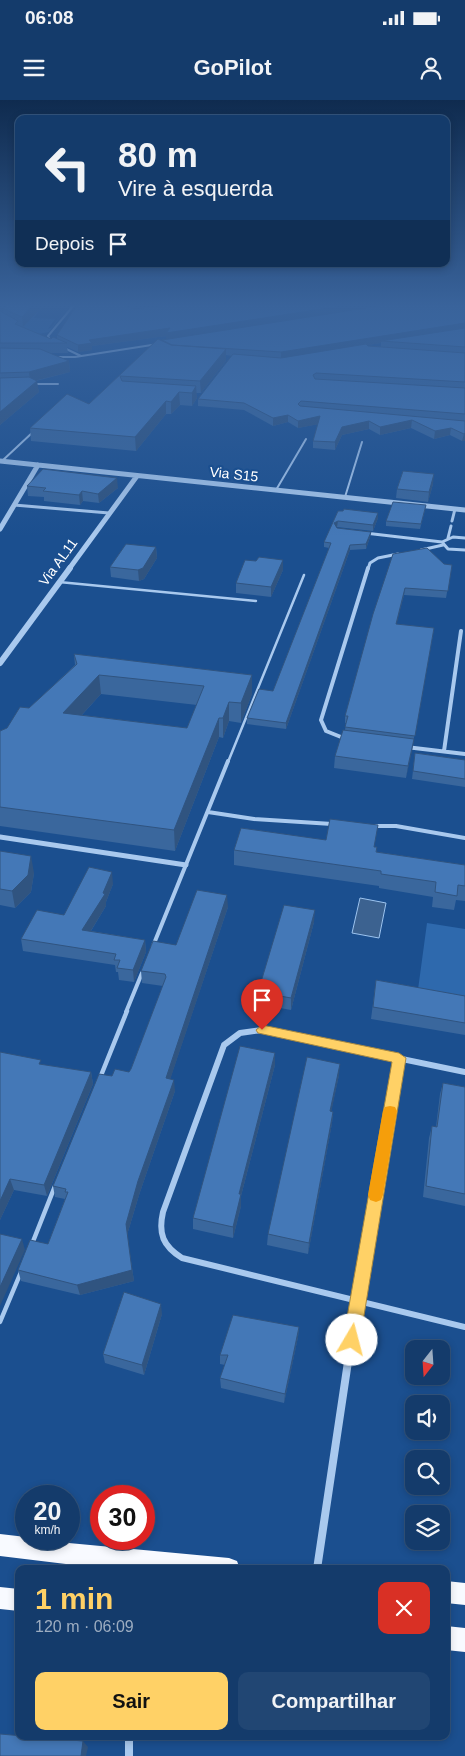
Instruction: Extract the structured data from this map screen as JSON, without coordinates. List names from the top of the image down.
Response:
{
  "streets": {
    "street": ["Via S15", "Via AL11"]
  },
  "crossings": [
    ["Via S15", "Via AL11"]
  ],
  "north": "bottom",
  "page": {
    "status": "06:08",
    "header": "GoPilot",
    "turn": ["80 m", "Vire à esquerda"],
    "then": "Depois",
    "speed": "20 km/h",
    "limit": "30",
    "heading": ["1 min", "120 m · 06:09"],
    "buttons": ["Sair", "Compartilhar"]
  }
}
